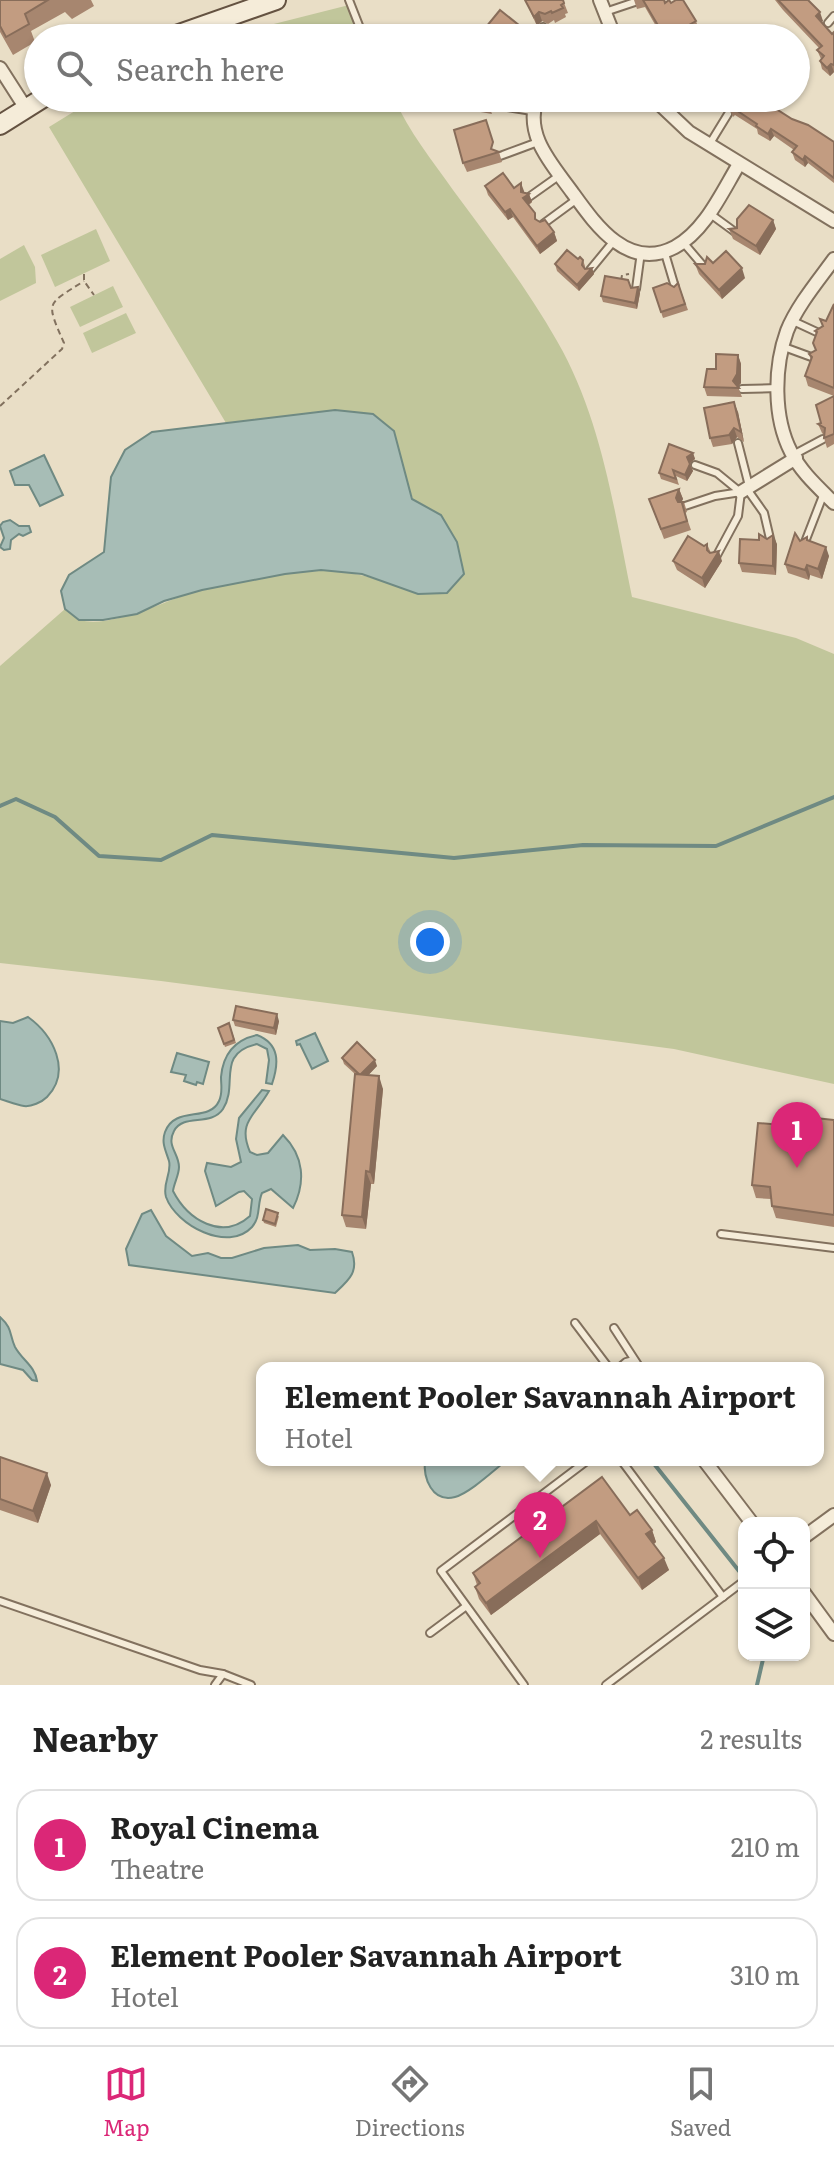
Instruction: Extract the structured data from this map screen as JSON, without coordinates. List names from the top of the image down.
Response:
{
  "page": {
    "search": "Search here",
    "pins": ["1", "2"],
    "popup": ["Element Pooler Savannah Airport", "Hotel"],
    "heading": ["Nearby", "2 results"],
    "list": [
      {
        "mark": "1",
        "name": "Royal Cinema",
        "note": "Theatre",
        "value": "210 m"
      },
      {
        "mark": "2",
        "name": "Element Pooler Savannah Airport",
        "note": "Hotel",
        "value": "310 m"
      }
    ],
    "nav": ["Map", "Directions", "Saved"]
  }
}
